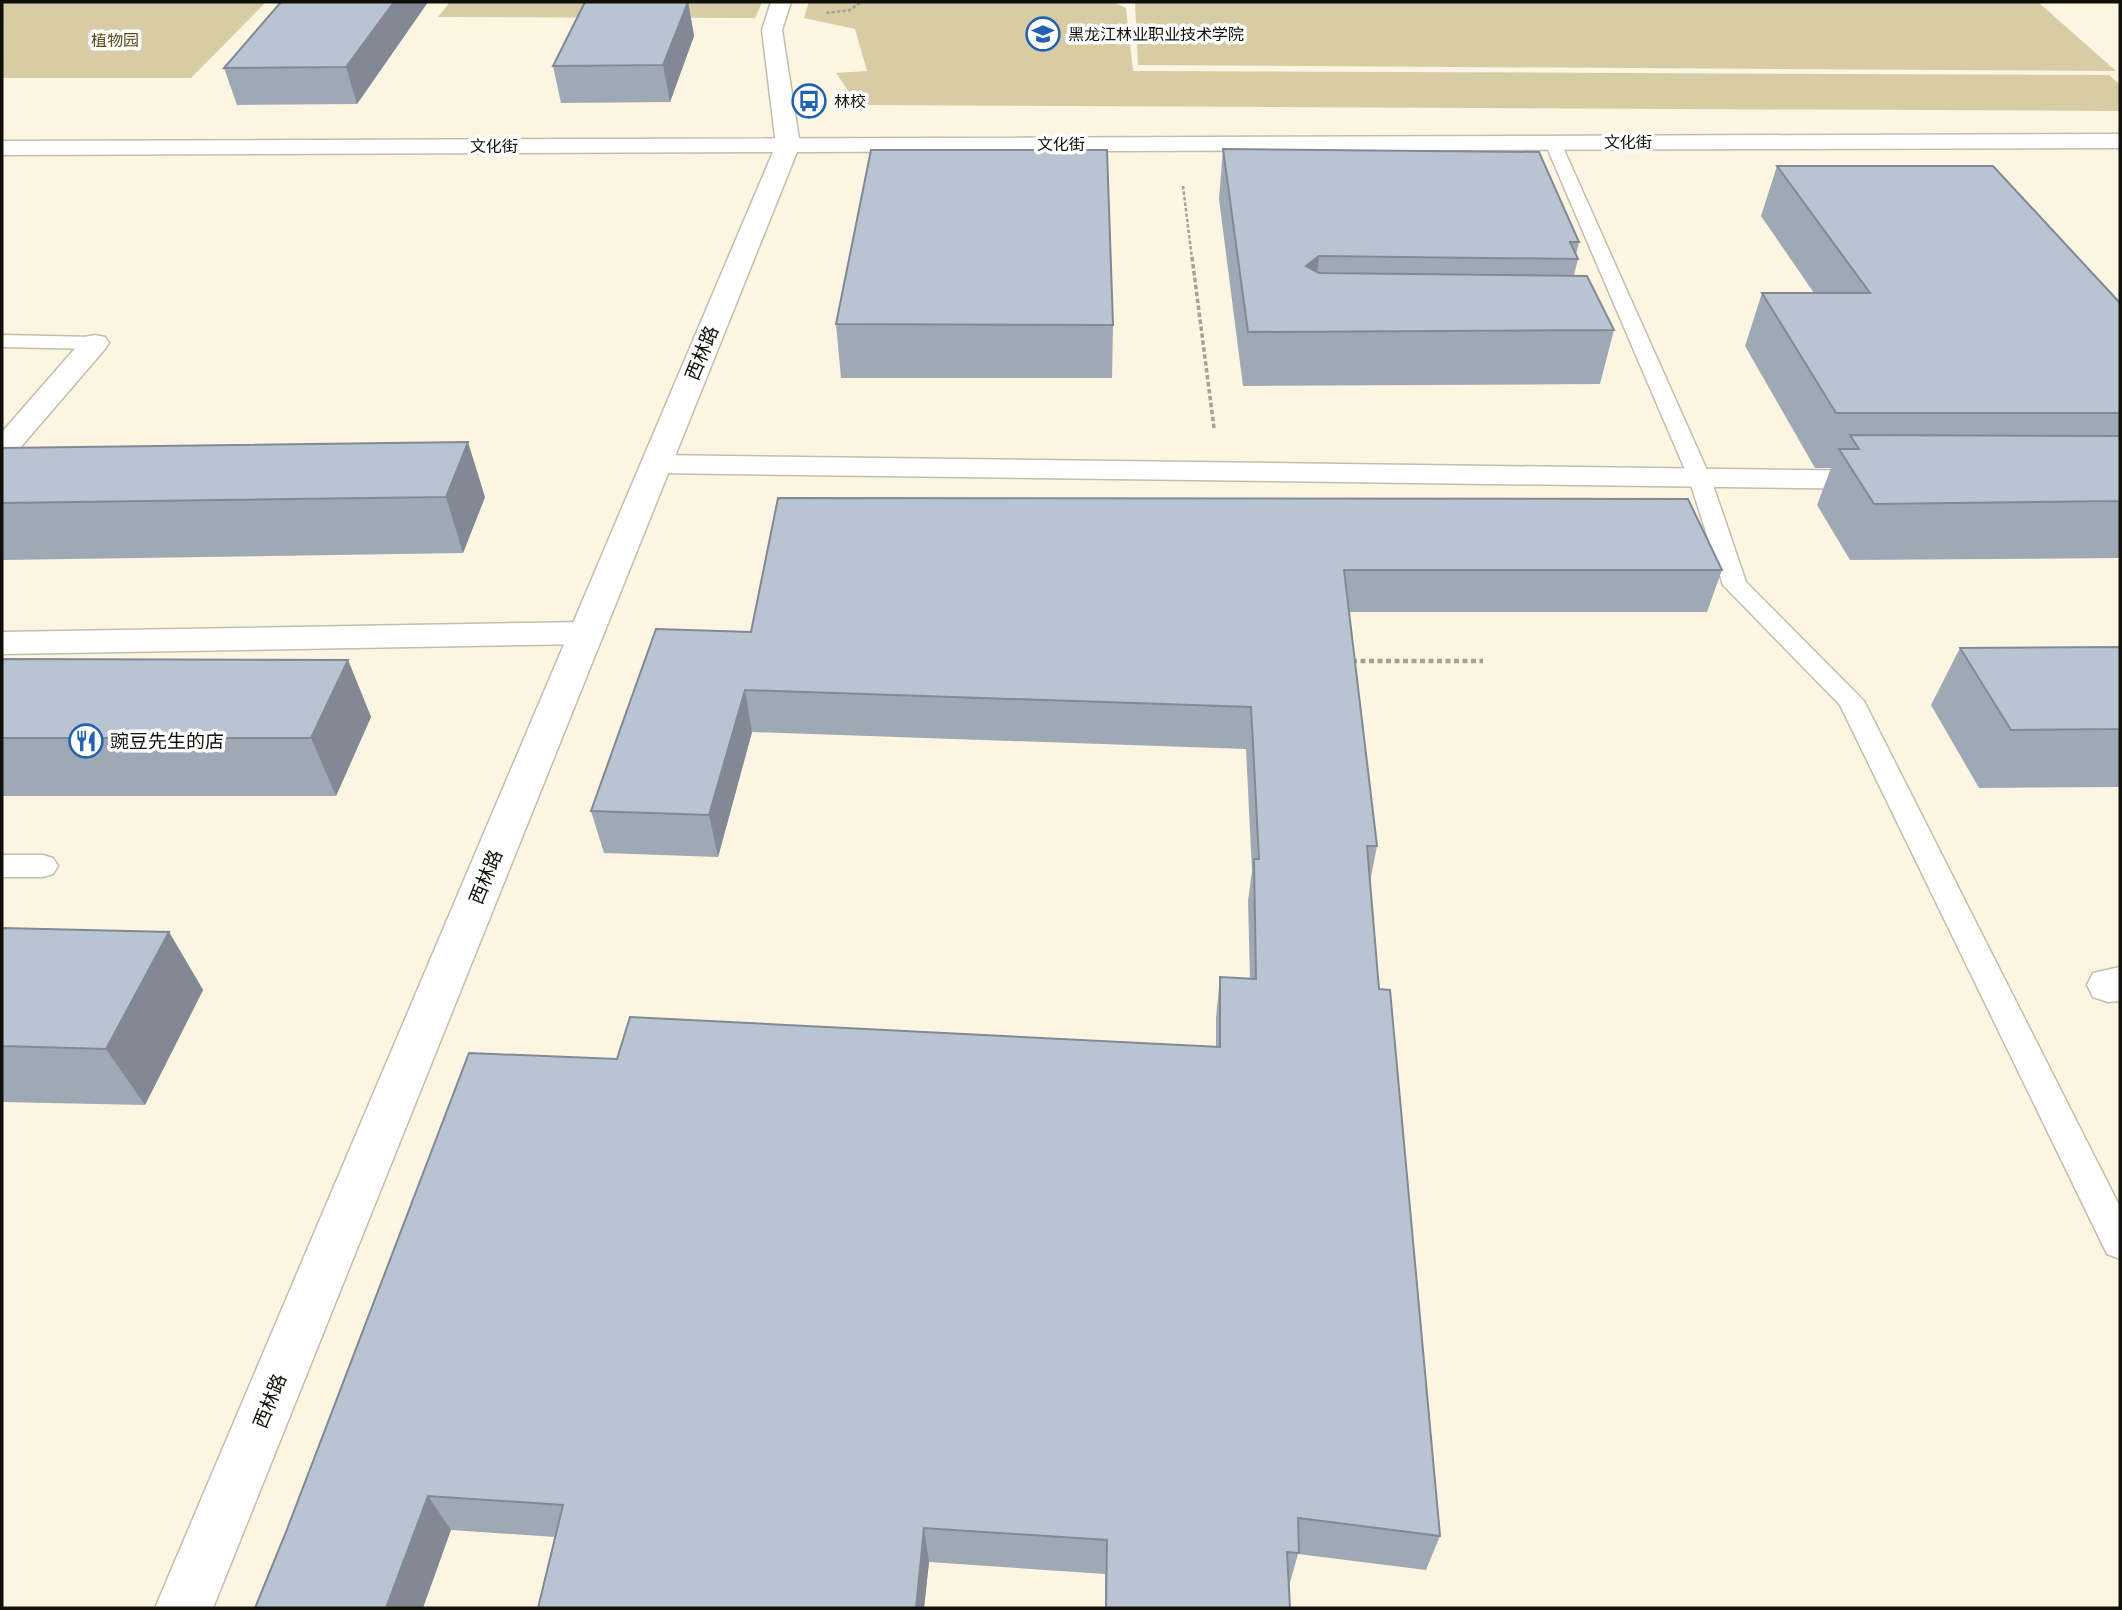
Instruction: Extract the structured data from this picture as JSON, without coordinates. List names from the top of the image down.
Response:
{
  "streets": {
    "street": ["文化街", "西林路"]
  },
  "crossings": [
    ["文化街", "西林路"]
  ],
  "parks": ["植物园"],
  "places": {
    "school or university": ["黑龙江林业职业技术学院"],
    "bus stop": ["林校"],
    "restaurant": ["豌豆先生的店"]
  }
}
